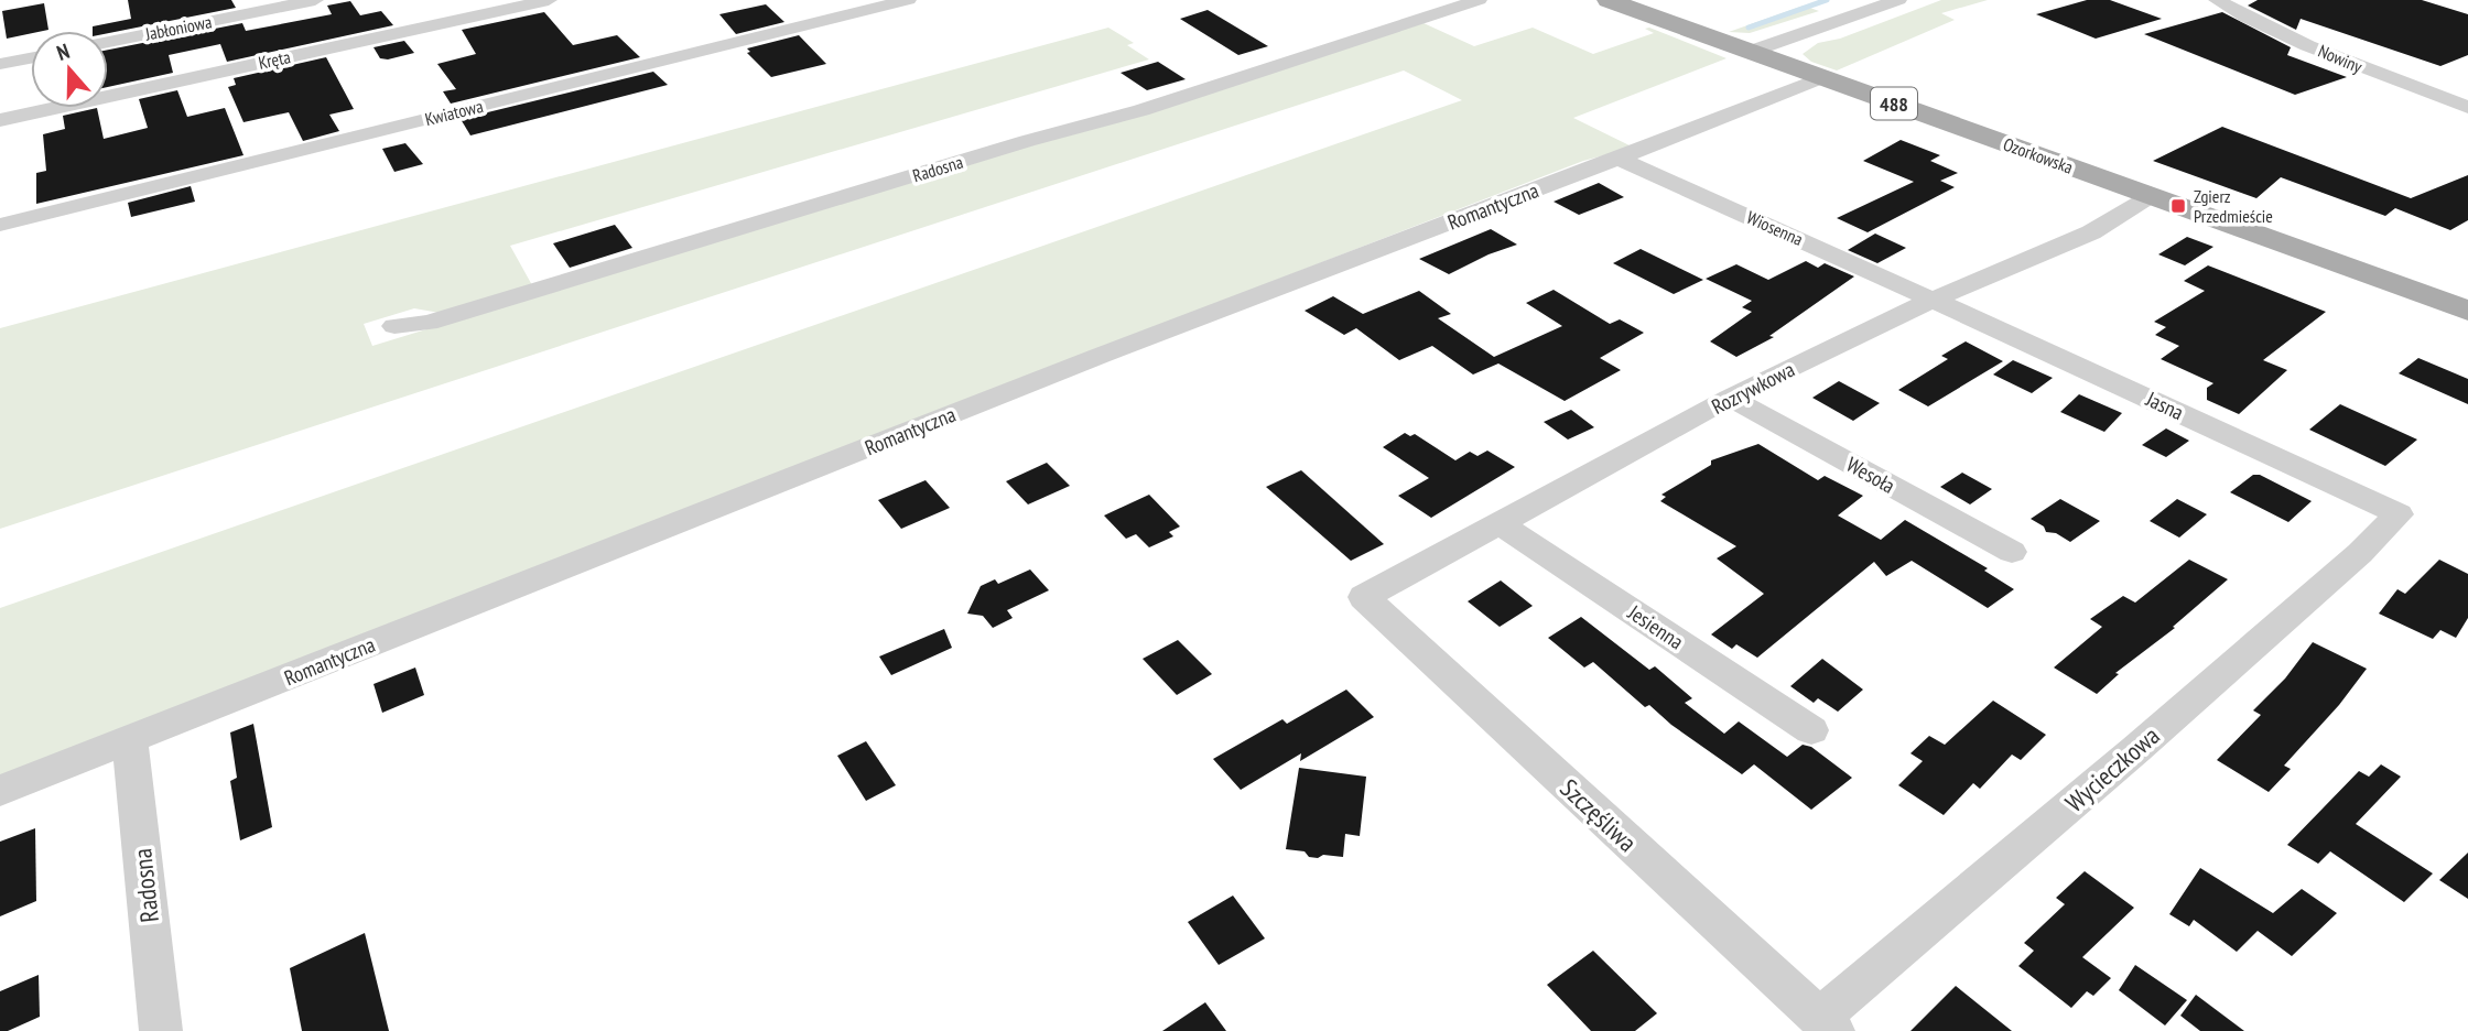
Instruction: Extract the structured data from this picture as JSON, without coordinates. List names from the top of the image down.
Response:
{
  "streets": {
    "main road": ["488", "Ozorkowska"],
    "street": [
      "Jabłoniowa",
      "Nowiny",
      "Kręta",
      "Kwiatowa",
      "Radosna",
      "Romantyczna",
      "Wiosenna",
      "Rozrywkowa",
      "Jasna",
      "Wesoła",
      "Jesienna",
      "Wycieczkowa",
      "Szczęśliwa"
    ]
  },
  "crossings": [
    ["Ozorkowska", "Romantyczna"],
    ["Ozorkowska", "Rozrywkowa"],
    ["Radosna", "Romantyczna"],
    ["Romantyczna", "Wiosenna"],
    ["Wiosenna", "Rozrywkowa"],
    ["Wiosenna", "Jasna"],
    ["Rozrywkowa", "Jasna"],
    ["Rozrywkowa", "Wesoła"],
    ["Rozrywkowa", "Jesienna"],
    ["Rozrywkowa", "Szczęśliwa"],
    ["Jasna", "Wycieczkowa"],
    ["Wycieczkowa", "Szczęśliwa"]
  ],
  "places": {
    "transit": ["Zgierz Przedmieście"]
  },
  "north": "top"
}
